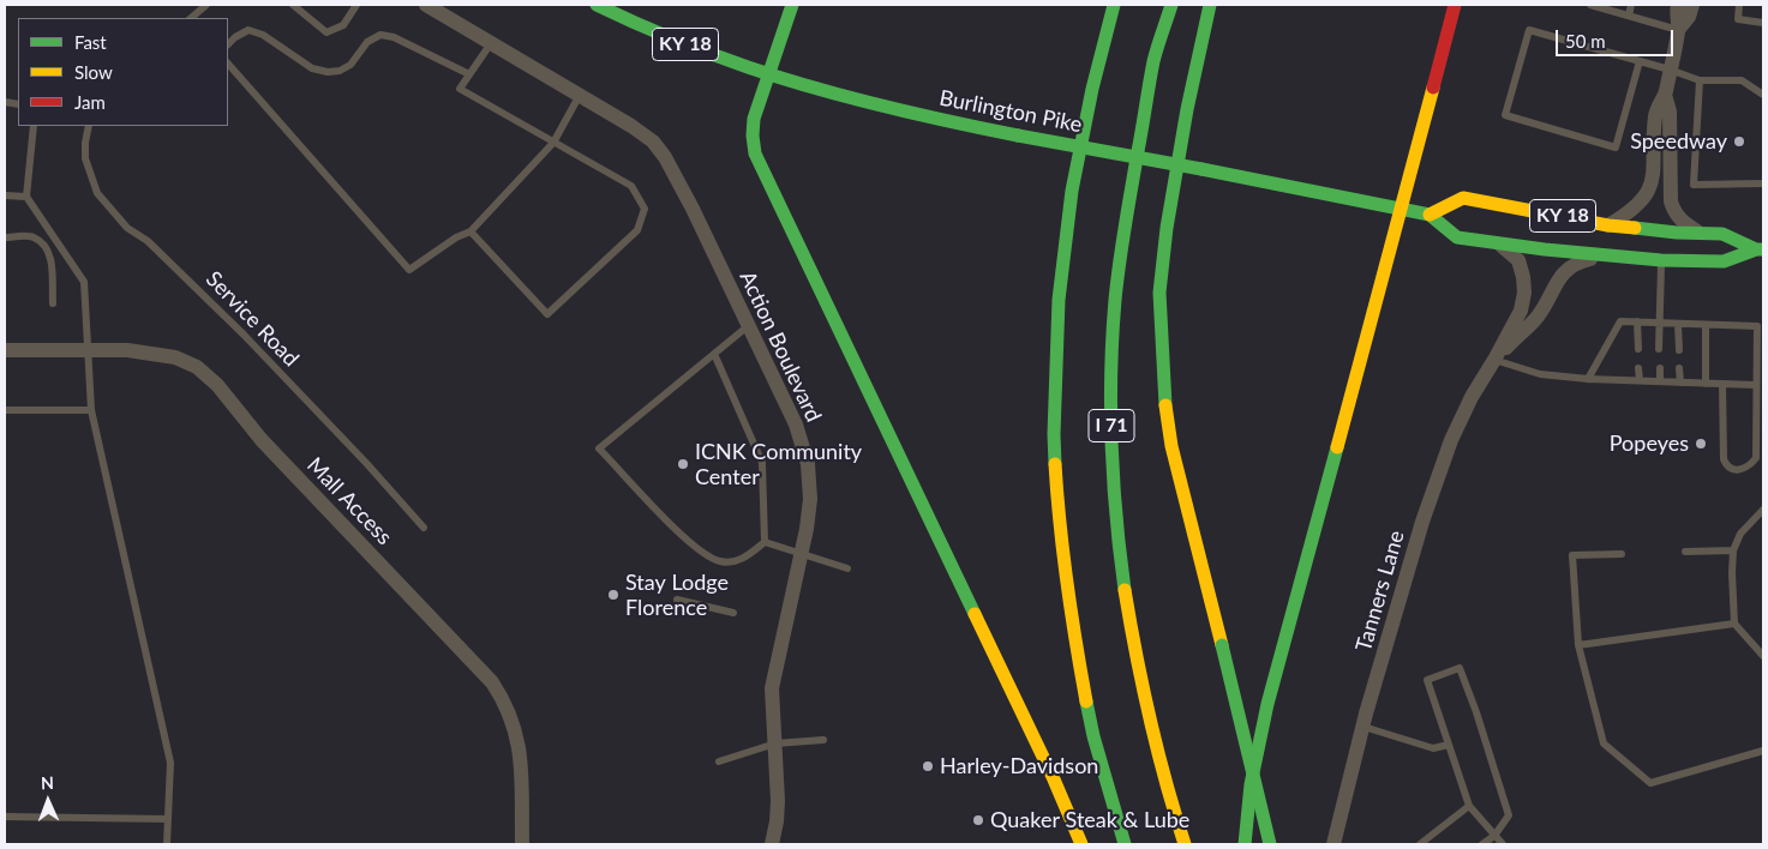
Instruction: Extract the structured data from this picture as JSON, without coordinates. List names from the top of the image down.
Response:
{
  "streets": {
    "main road": ["KY 18", "Burlington Pike", "I 71"],
    "street": ["Action Boulevard", "Mall Access", "Tanners Lane"],
    "lane": ["Service Road"]
  },
  "crossings": [
    ["Burlington Pike", "Tanners Lane"]
  ],
  "places": [
    "Speedway",
    "Popeyes",
    "ICNK Community Center",
    "Stay Lodge Florence",
    "Harley-Davidson",
    "Quaker Steak & Lube"
  ],
  "legend": ["Fast", "Slow", "Jam"],
  "scale_bar": "50 m",
  "north": "top"
}
